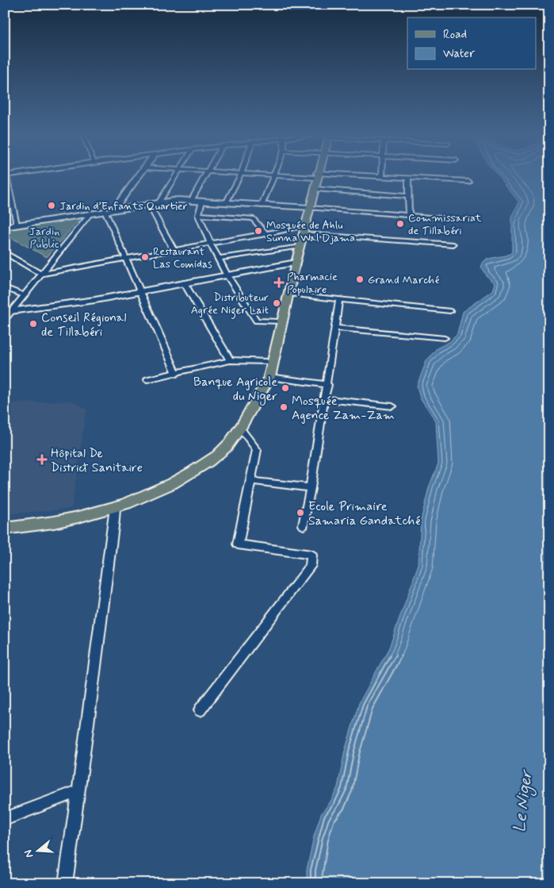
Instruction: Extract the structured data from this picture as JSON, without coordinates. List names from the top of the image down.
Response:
{
  "water": ["Le Niger"],
  "parks": ["Jardin Public"],
  "places": {
    "other": [
      "Jardin d’Enfants Quartier",
      "Commissariat de Tillabéri",
      "Mosquée de Ahlu Sunna Wal Djama",
      "Restaurant Las Comidas",
      "Grand Marché",
      "Distributeur Agrée Niger Lait",
      "Conseil Régional de Tillabéri",
      "Banque Agricole du Niger",
      "Mosquée Agence Zam-Zam",
      "Ecole Primaire Samaria Gandatché"
    ],
    "health": ["Pharmacie Populaire", "Hôpital De District Sanitaire"]
  },
  "legend": ["Road", "Water"],
  "north": "left"
}
